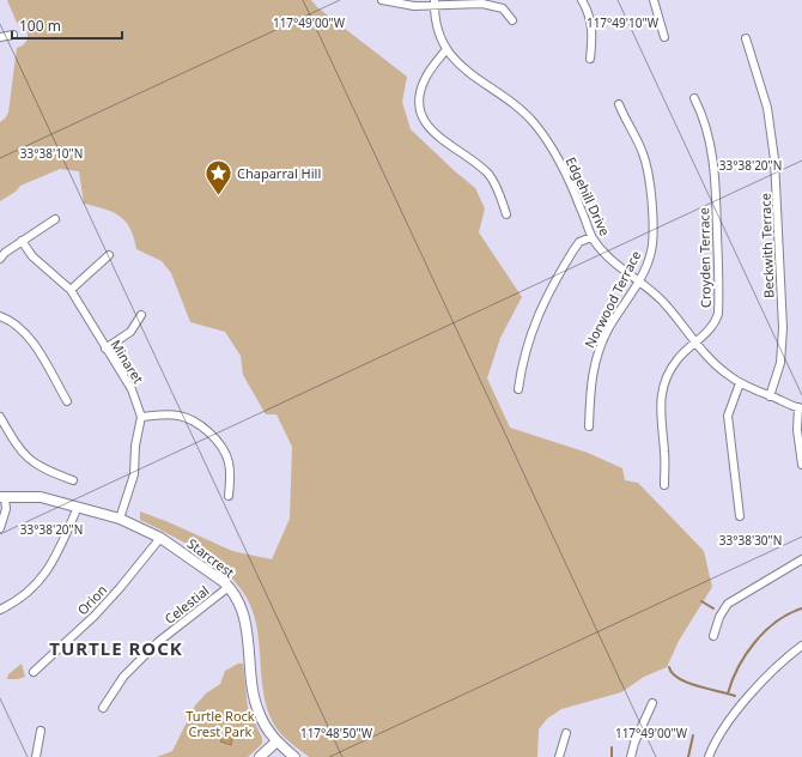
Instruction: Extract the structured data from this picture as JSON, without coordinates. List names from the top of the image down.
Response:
{
  "streets": {
    "street": [
      "Edgehill Drive",
      "Beckwith Terrace",
      "Croyden Terrace",
      "Norwood Terrace",
      "Minaret",
      "Starcrest",
      "Orion",
      "Celestial"
    ]
  },
  "crossings": [
    ["Edgehill Drive", "Beckwith Terrace"],
    ["Edgehill Drive", "Croyden Terrace"],
    ["Edgehill Drive", "Norwood Terrace"],
    ["Starcrest", "Orion"],
    ["Starcrest", "Celestial"]
  ],
  "districts": ["TURTLE ROCK"],
  "parks": ["Turtle Rock Crest Park"],
  "places": {
    "place": ["Chaparral Hill"]
  },
  "scale_bar": "100 m",
  "coordinates": [
    "117°49'00\"W",
    "117°49'10\"W",
    "33°38'10\"N",
    "33°38'20\"N",
    "33°38'30\"N",
    "117°48'50\"W"
  ]
}
